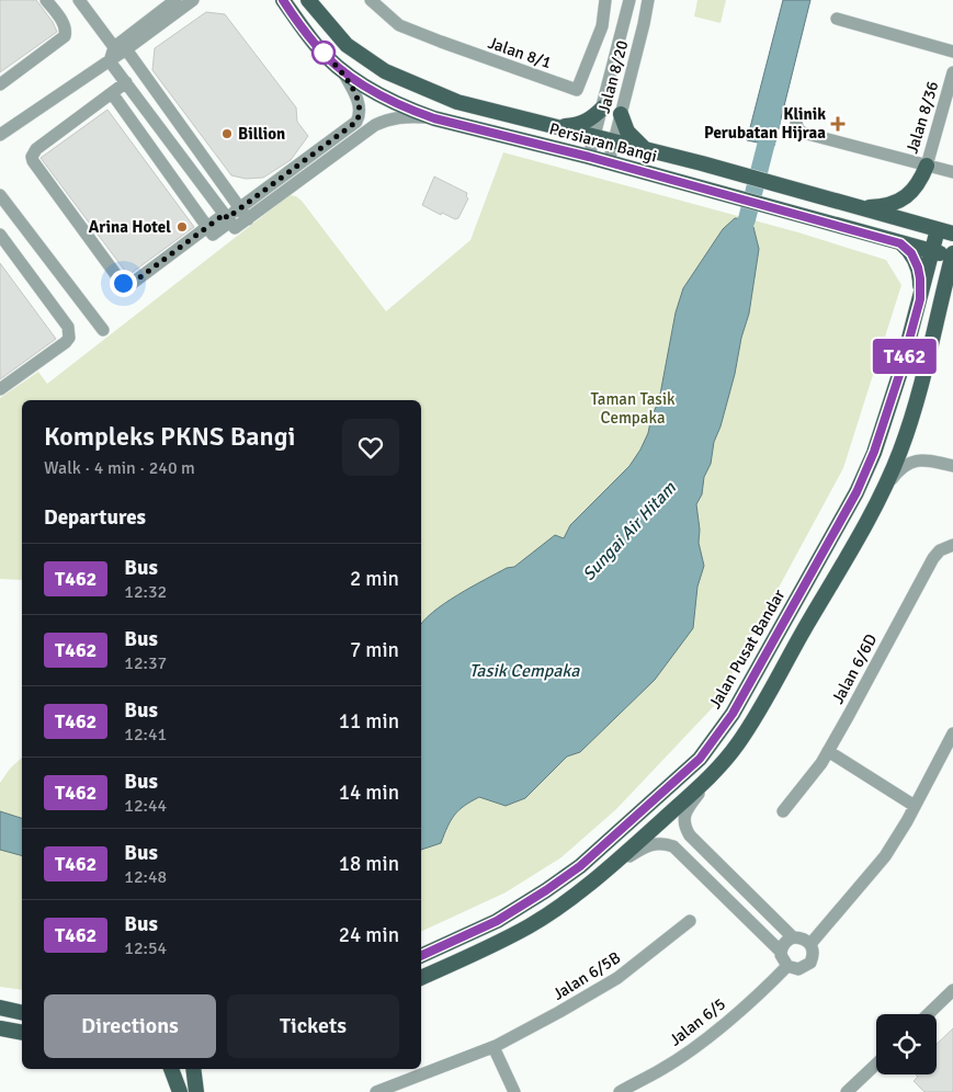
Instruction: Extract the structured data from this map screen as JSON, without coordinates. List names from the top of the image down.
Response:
{
  "streets": {
    "main road": ["Persiaran Bangi", "Jalan Pusat Bandar"],
    "street": [
      "Jalan 8/1",
      "Jalan 8/20",
      "Jalan 8/36",
      "Jalan 6/6D",
      "Jalan 6/5B",
      "Jalan 6/5"
    ]
  },
  "crossings": [
    ["Jalan 8/20", "Persiaran Bangi"],
    ["Persiaran Bangi", "Jalan Pusat Bandar"]
  ],
  "water": ["Sungai Air Hitam", "Tasik Cempaka"],
  "parks": ["Taman Tasik Cempaka"],
  "places": {
    "health": ["Klinik Perubatan Hijraa"],
    "other": ["Billion", "Arina Hotel"]
  },
  "lines": ["bus line T462"],
  "page": {
    "on_map": "T462",
    "heading": [
      ["Kompleks PKNS Bangi", "Walk · 4 min · 240 m"],
      "Departures"
    ],
    "list": [
      {
        "mark": "T462",
        "name": "Bus",
        "note": "12:32",
        "value": "2 min"
      },
      {
        "mark": "T462",
        "name": "Bus",
        "note": "12:37",
        "value": "7 min"
      },
      {
        "mark": "T462",
        "name": "Bus",
        "note": "12:41",
        "value": "11 min"
      },
      {
        "mark": "T462",
        "name": "Bus",
        "note": "12:44",
        "value": "14 min"
      },
      {
        "mark": "T462",
        "name": "Bus",
        "note": "12:48",
        "value": "18 min"
      },
      {
        "mark": "T462",
        "name": "Bus",
        "note": "12:54",
        "value": "24 min"
      }
    ],
    "buttons": ["Directions", "Tickets"]
  }
}
